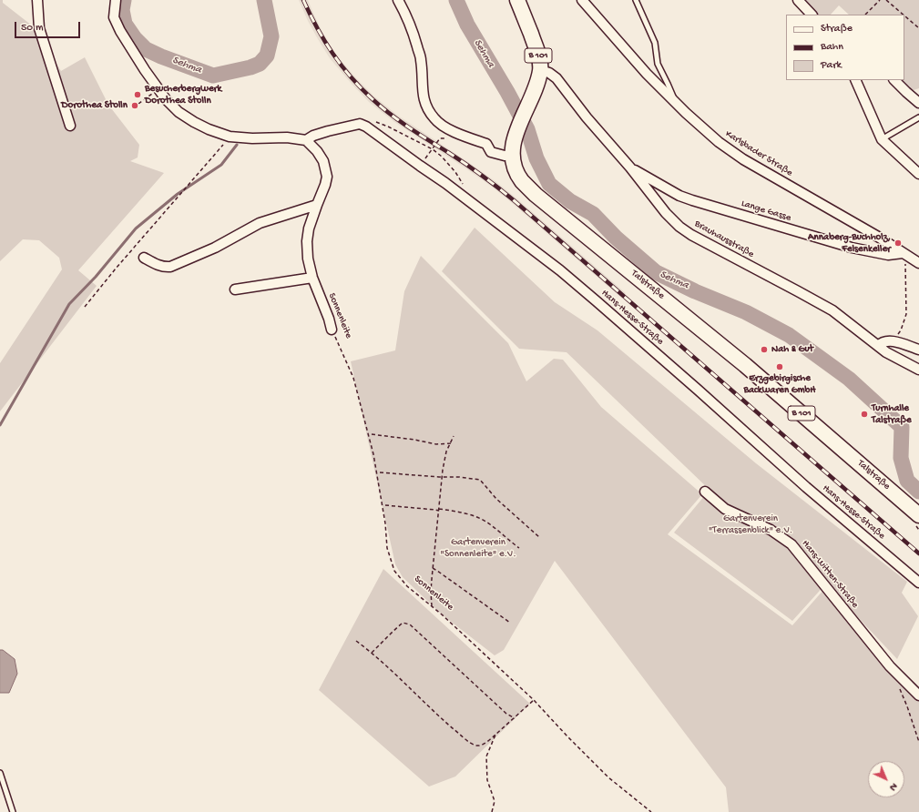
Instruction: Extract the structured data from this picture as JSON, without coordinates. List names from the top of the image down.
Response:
{
  "streets": {
    "main road": ["B 101", "Talstraße"],
    "street": [
      "Karlsbader Straße",
      "Lange Gasse",
      "Brauhausstraße",
      "Sonnenleite",
      "Hans-Hesse-Straße",
      "Hans-Witten-Straße"
    ]
  },
  "crossings": [
    ["Karlsbader Straße", "Lange Gasse"],
    ["Lange Gasse", "Brauhausstraße"],
    ["Brauhausstraße", "Talstraße"],
    ["Sonnenleite", "Hans-Hesse-Straße"]
  ],
  "water": ["Sehma"],
  "parks": ["Gartenverein \"Terrassenblick\" e.V.", "Gartenverein \"Sonnenleite\" e.V."],
  "places": [
    "Besucherbergwerk Dorothea Stolln",
    "Dorothea Stolln",
    "Annaberg-Buchholz, Felsenkeller",
    "Nah & Gut",
    "Erzgebirgische Backwaren GmbH",
    "Turnhalle Talstraße"
  ],
  "legend": ["Straße", "Bahn", "Park"],
  "scale_bar": "50 m",
  "north": "bottom right"
}
